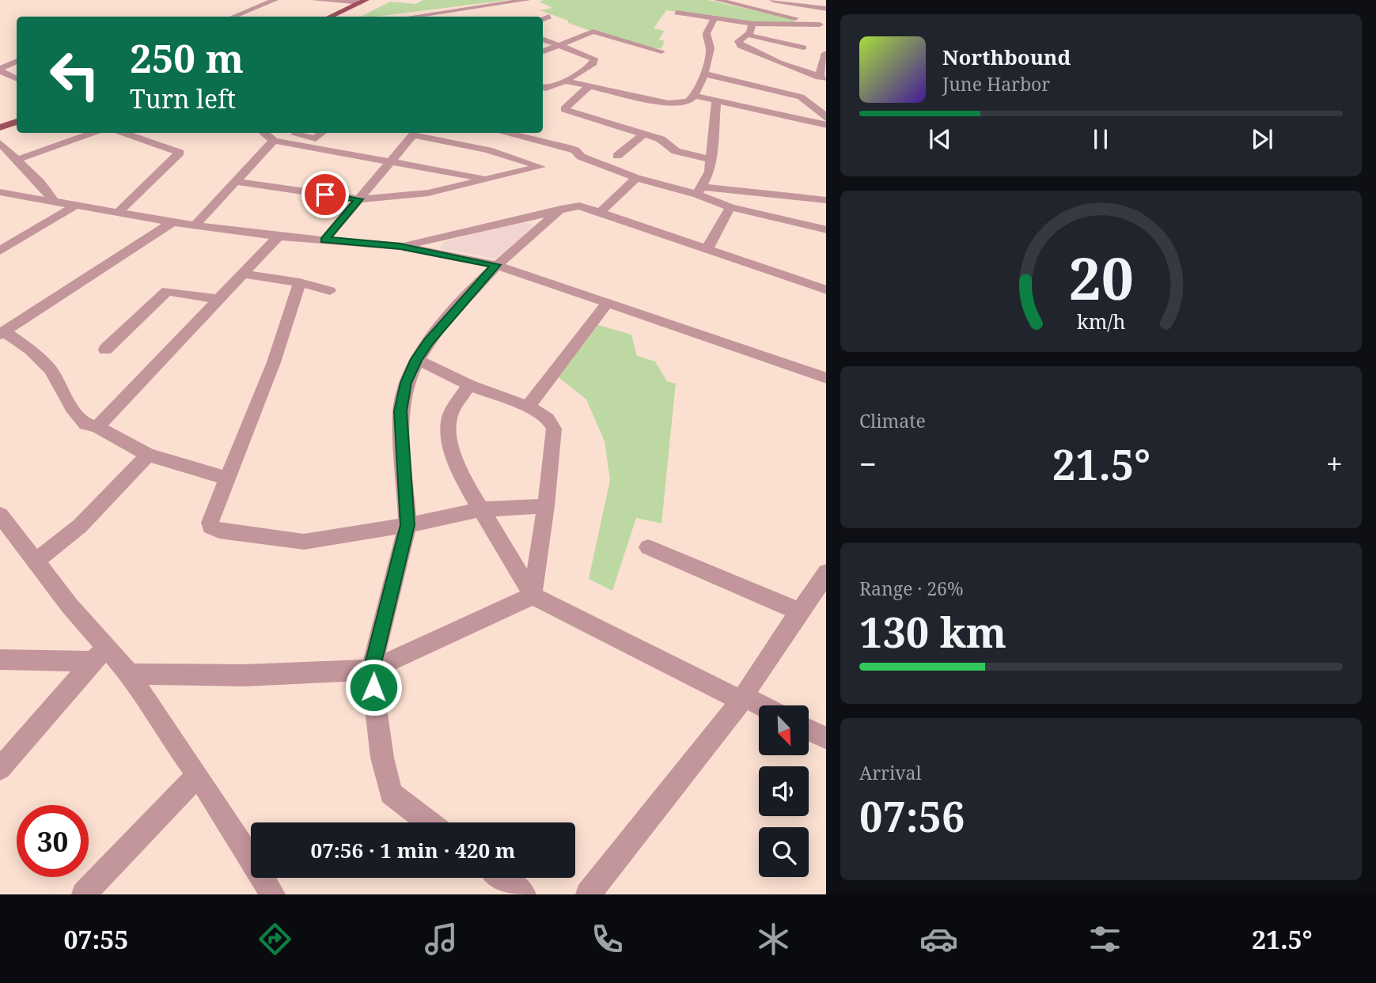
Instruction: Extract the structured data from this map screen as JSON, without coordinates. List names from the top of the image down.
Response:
{
  "north": "bottom right",
  "page": {
    "turn": ["250 m", "Turn left"],
    "song": ["Northbound", "June Harbor"],
    "tile": [
      "Climate",
      ["Range · 26%", "130 km"],
      ["Arrival", "07:56"]
    ],
    "heat": ["−", "21.5°", "+"],
    "limit": "30",
    "trip": "07:56 · 1 min · 420 m",
    "tabs": ["07:55", "21.5°"],
    "gauge": ["20", "km/h"]
  }
}
